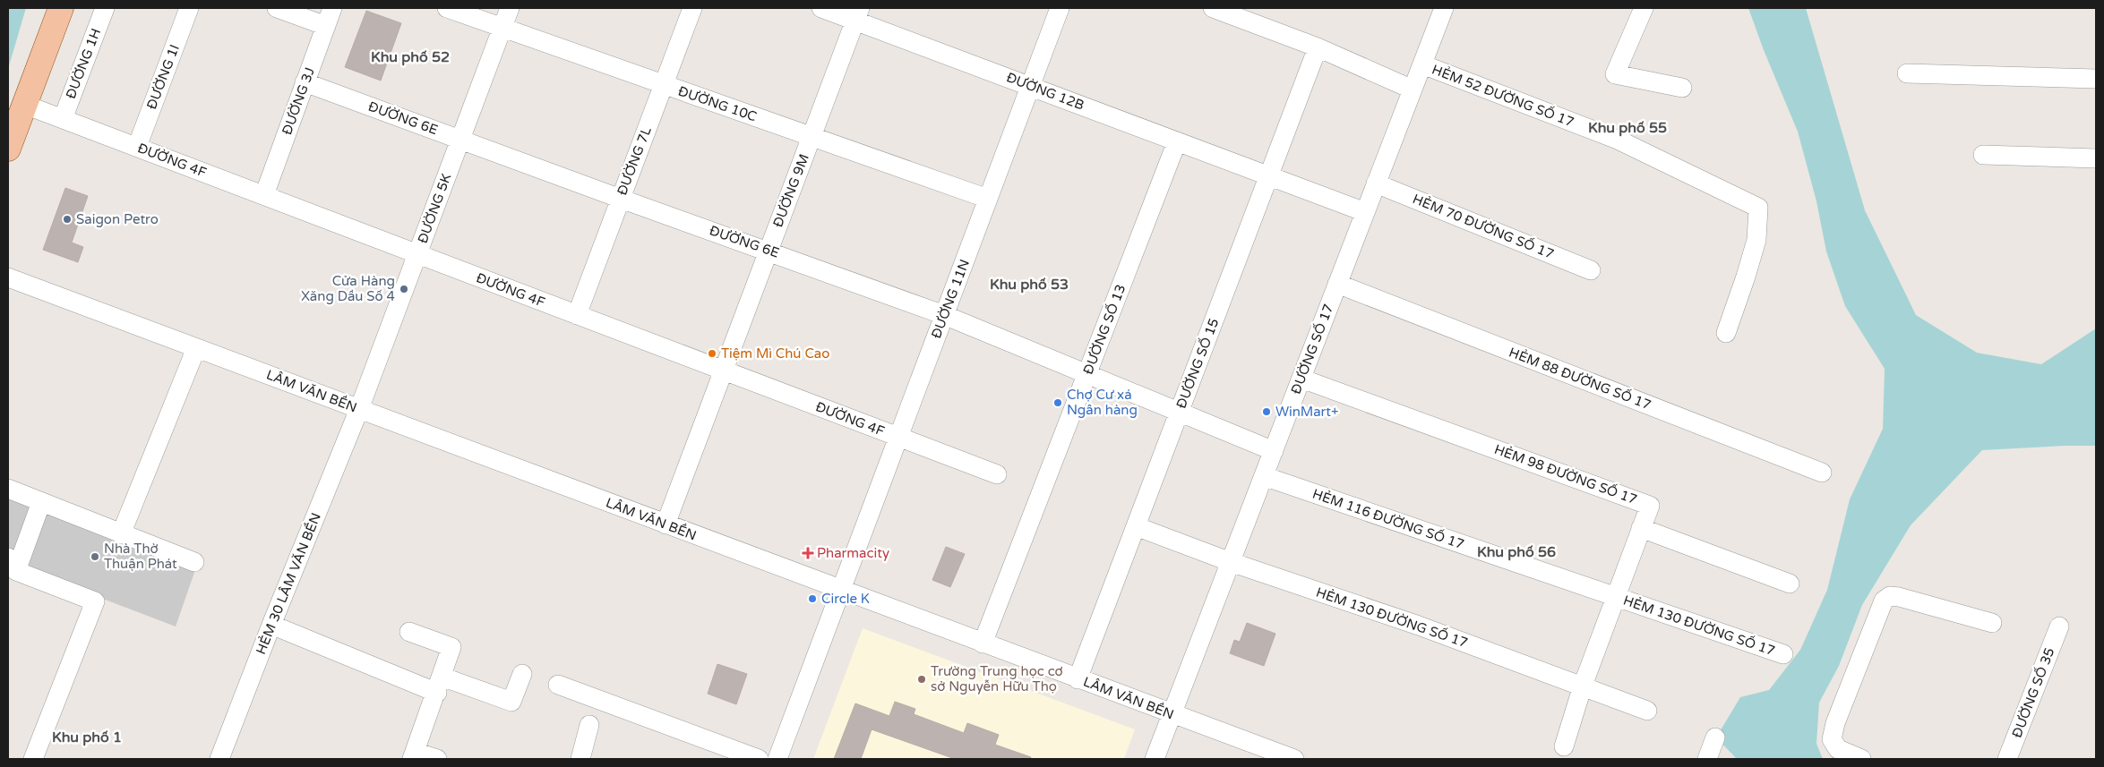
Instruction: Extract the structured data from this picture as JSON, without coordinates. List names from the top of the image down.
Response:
{
  "streets": {
    "street": [
      "ĐƯỜNG 1H",
      "ĐƯỜNG 1I",
      "ĐƯỜNG 12B",
      "HẺM 52 ĐƯỜNG SỐ 17",
      "ĐƯỜNG 3J",
      "ĐƯỜNG 10C",
      "ĐƯỜNG 6E",
      "ĐƯỜNG 4F",
      "ĐƯỜNG 7L",
      "ĐƯỜNG 9M",
      "ĐƯỜNG 5K",
      "HẺM 70 ĐƯỜNG SỐ 17",
      "ĐƯỜNG 11N",
      "ĐƯỜNG SỐ 13",
      "ĐƯỜNG SỐ 17",
      "ĐƯỜNG SỐ 15",
      "HẺM 88 ĐƯỜNG SỐ 17",
      "LÂM VĂN BỀN",
      "HẺM 98 ĐƯỜNG SỐ 17",
      "HẺM 116 ĐƯỜNG SỐ 17",
      "HẺM 30 LÂM VĂN BỀN",
      "HẺM 130 ĐƯỜNG SỐ 17",
      "ĐƯỜNG SỐ 35"
    ]
  },
  "crossings": [
    ["ĐƯỜNG 1H", "ĐƯỜNG 4F"],
    ["ĐƯỜNG 1I", "ĐƯỜNG 4F"],
    ["ĐƯỜNG 12B", "ĐƯỜNG 9M"],
    ["ĐƯỜNG 12B", "ĐƯỜNG 11N"],
    ["ĐƯỜNG 12B", "ĐƯỜNG SỐ 13"],
    ["ĐƯỜNG 12B", "ĐƯỜNG SỐ 17"],
    ["ĐƯỜNG 12B", "ĐƯỜNG SỐ 15"],
    ["HẺM 52 ĐƯỜNG SỐ 17", "ĐƯỜNG SỐ 17"],
    ["ĐƯỜNG 3J", "ĐƯỜNG 6E"],
    ["ĐƯỜNG 3J", "ĐƯỜNG 4F"],
    ["ĐƯỜNG 10C", "ĐƯỜNG 7L"],
    ["ĐƯỜNG 10C", "ĐƯỜNG 9M"],
    ["ĐƯỜNG 10C", "ĐƯỜNG 5K"],
    ["ĐƯỜNG 10C", "ĐƯỜNG 11N"],
    ["ĐƯỜNG 6E", "ĐƯỜNG 7L"],
    ["ĐƯỜNG 6E", "ĐƯỜNG 9M"],
    ["ĐƯỜNG 6E", "ĐƯỜNG 5K"],
    ["ĐƯỜNG 6E", "ĐƯỜNG 11N"],
    ["ĐƯỜNG 6E", "ĐƯỜNG SỐ 13"],
    ["ĐƯỜNG 6E", "ĐƯỜNG SỐ 17"],
    ["ĐƯỜNG 6E", "ĐƯỜNG SỐ 15"],
    ["ĐƯỜNG 4F", "ĐƯỜNG 7L"],
    ["ĐƯỜNG 4F", "ĐƯỜNG 9M"],
    ["ĐƯỜNG 4F", "ĐƯỜNG 5K"],
    ["ĐƯỜNG 4F", "ĐƯỜNG 11N"],
    ["ĐƯỜNG 9M", "LÂM VĂN BỀN"],
    ["ĐƯỜNG 5K", "LÂM VĂN BỀN"],
    ["ĐƯỜNG 5K", "HẺM 30 LÂM VĂN BỀN"],
    ["HẺM 70 ĐƯỜNG SỐ 17", "ĐƯỜNG SỐ 17"],
    ["ĐƯỜNG 11N", "LÂM VĂN BỀN"],
    ["ĐƯỜNG SỐ 13", "LÂM VĂN BỀN"],
    ["ĐƯỜNG SỐ 17", "HẺM 88 ĐƯỜNG SỐ 17"],
    ["ĐƯỜNG SỐ 17", "LÂM VĂN BỀN"],
    ["ĐƯỜNG SỐ 17", "HẺM 98 ĐƯỜNG SỐ 17"],
    ["ĐƯỜNG SỐ 17", "HẺM 116 ĐƯỜNG SỐ 17"],
    ["ĐƯỜNG SỐ 17", "HẺM 130 ĐƯỜNG SỐ 17"],
    ["ĐƯỜNG SỐ 15", "LÂM VĂN BỀN"],
    ["ĐƯỜNG SỐ 15", "HẺM 130 ĐƯỜNG SỐ 17"],
    ["LÂM VĂN BỀN", "HẺM 30 LÂM VĂN BỀN"],
    ["HẺM 98 ĐƯỜNG SỐ 17", "HẺM 116 ĐƯỜNG SỐ 17"],
    ["HẺM 98 ĐƯỜNG SỐ 17", "HẺM 130 ĐƯỜNG SỐ 17"],
    ["HẺM 116 ĐƯỜNG SỐ 17", "HẺM 130 ĐƯỜNG SỐ 17"]
  ],
  "districts": [
    "Khu phố 52",
    "Khu phố 55",
    "Khu phố 53",
    "Khu phố 56",
    "Khu phố 1"
  ],
  "places": {
    "other": [
      "Saigon Petro",
      "Cửa Hàng Xăng Dầu Số 4",
      "Tiệm Mì Chú Cao",
      "Chợ Cư xá Ngân hàng",
      "WinMart+",
      "Nhà Thờ Thuận Phát",
      "Circle K",
      "Trường Trung học cơ sở Nguyễn Hữu Thọ"
    ],
    "health": ["Pharmacity"]
  }
}
